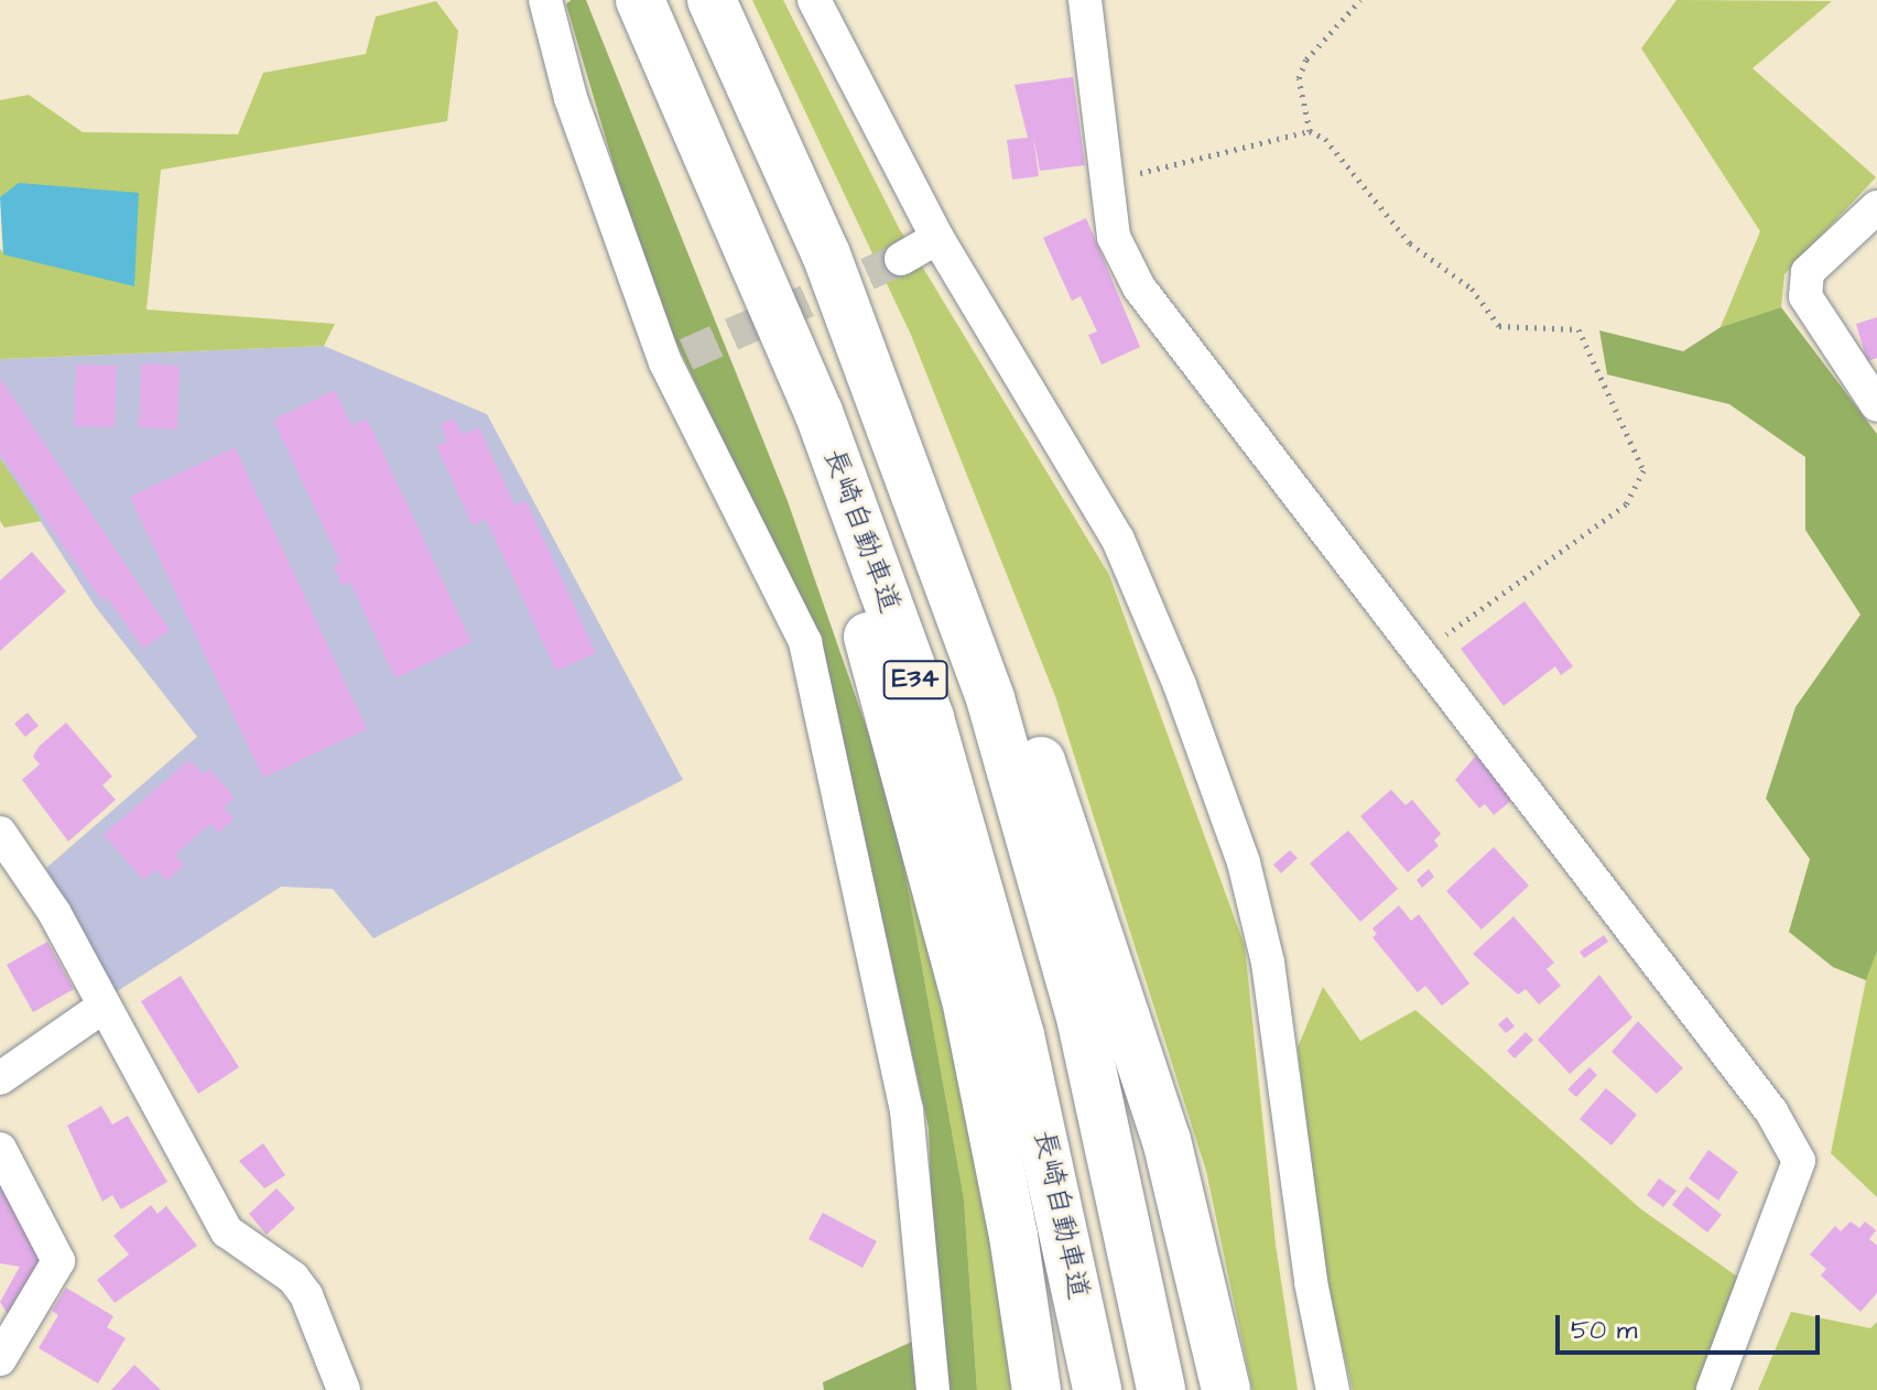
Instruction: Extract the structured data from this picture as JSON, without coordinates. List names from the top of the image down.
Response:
{
  "streets": {
    "highway": ["長崎自動車道", "E34"]
  },
  "scale_bar": "50 m"
}
